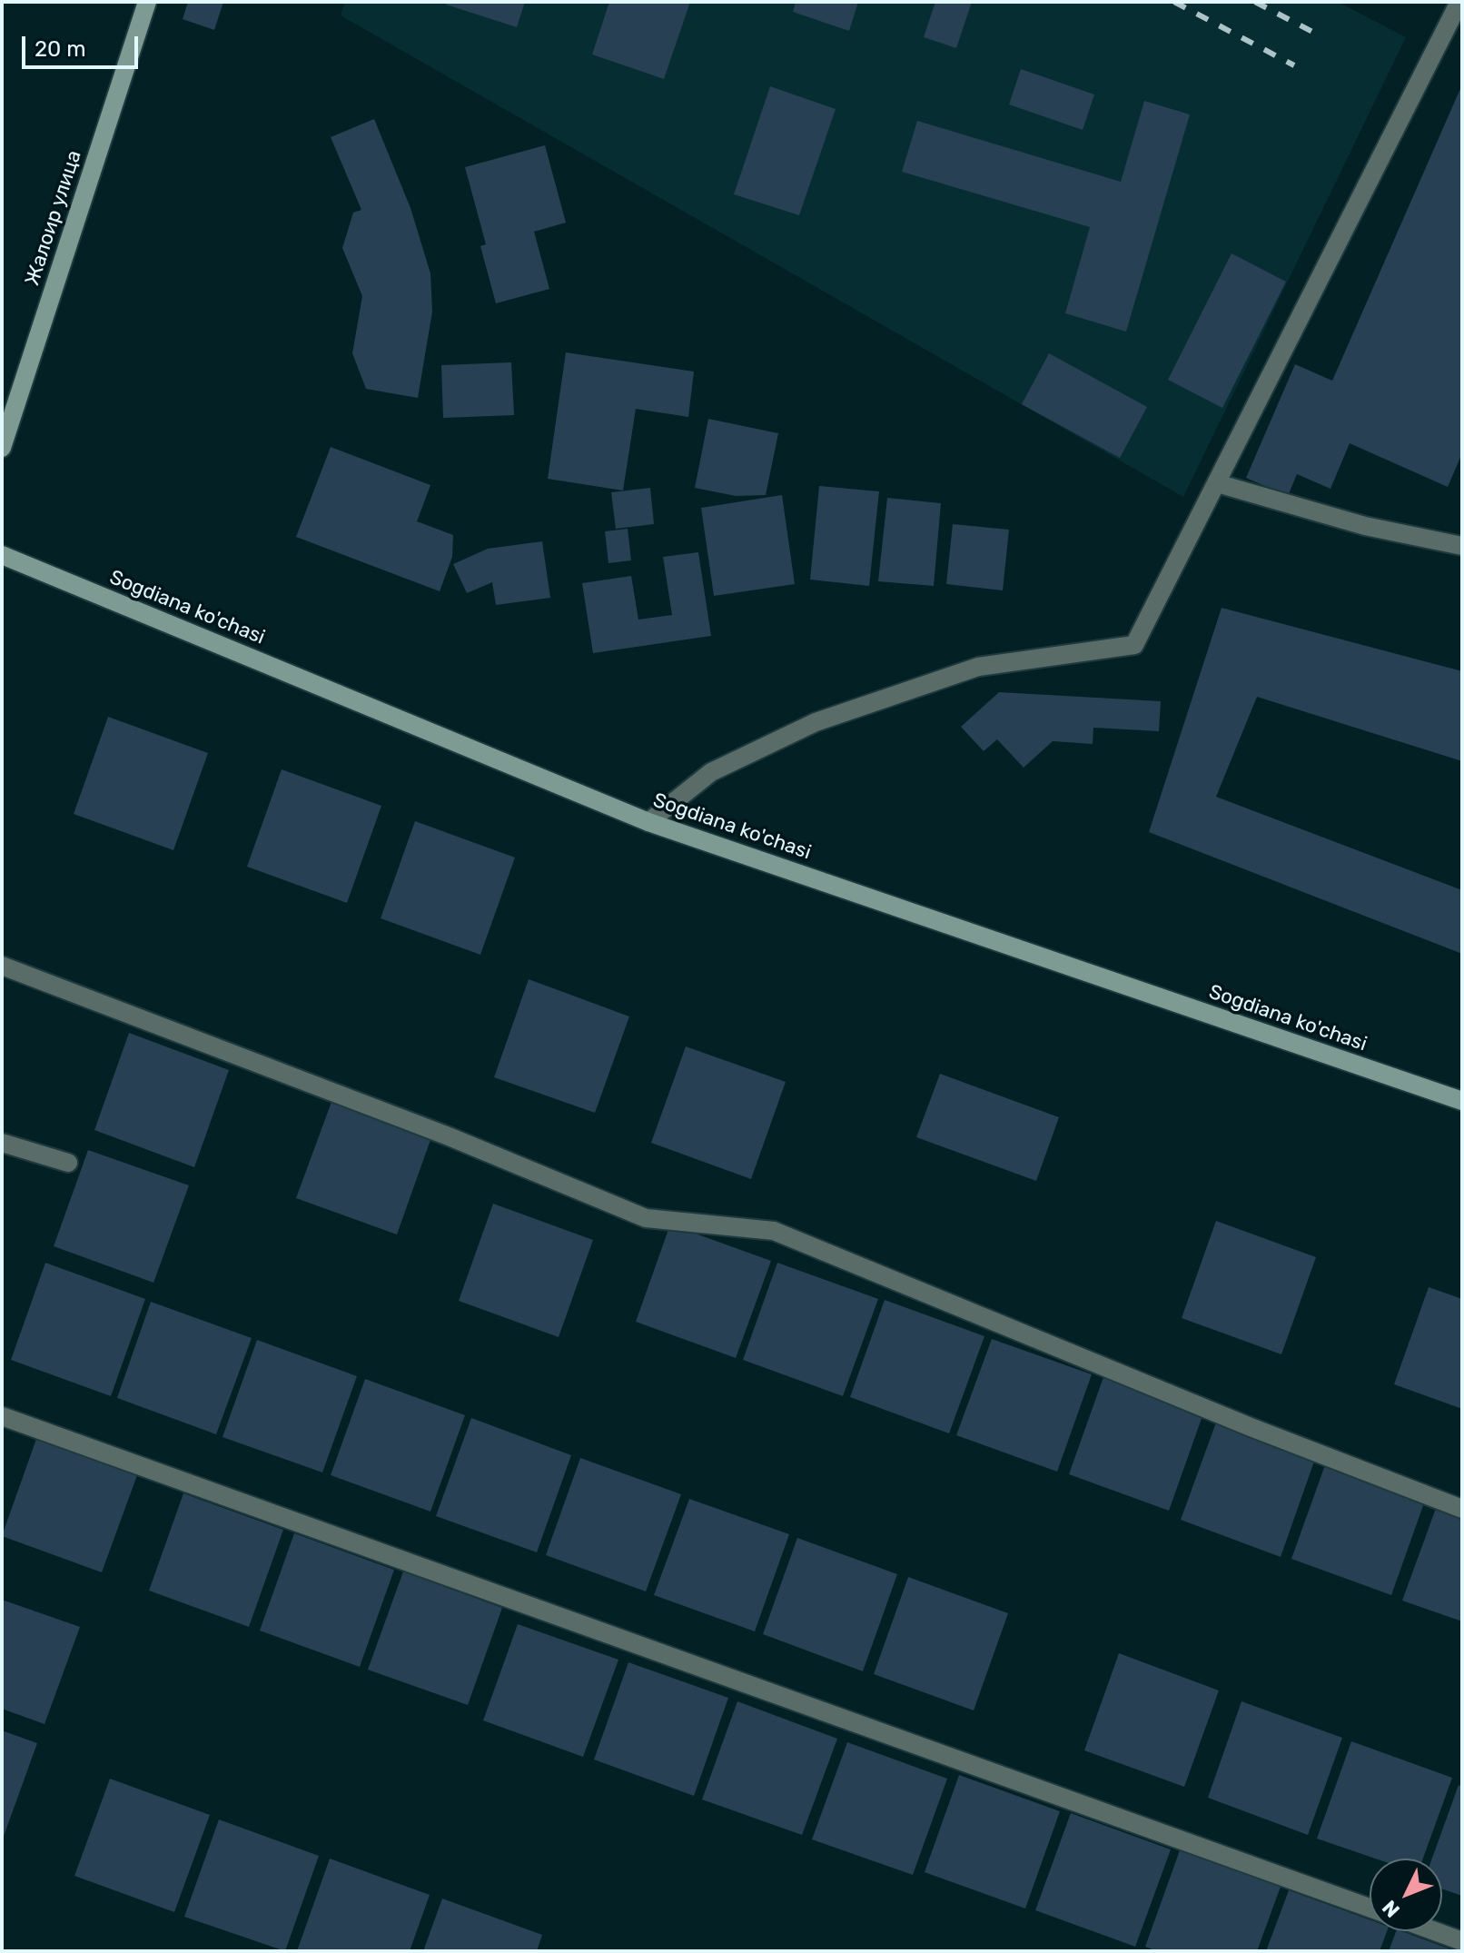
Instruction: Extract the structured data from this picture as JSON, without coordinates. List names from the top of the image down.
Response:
{
  "streets": {
    "street": ["Жалоир улица", "Sogdiana ko'chasi"]
  },
  "scale_bar": "20 m",
  "north": "bottom left"
}
